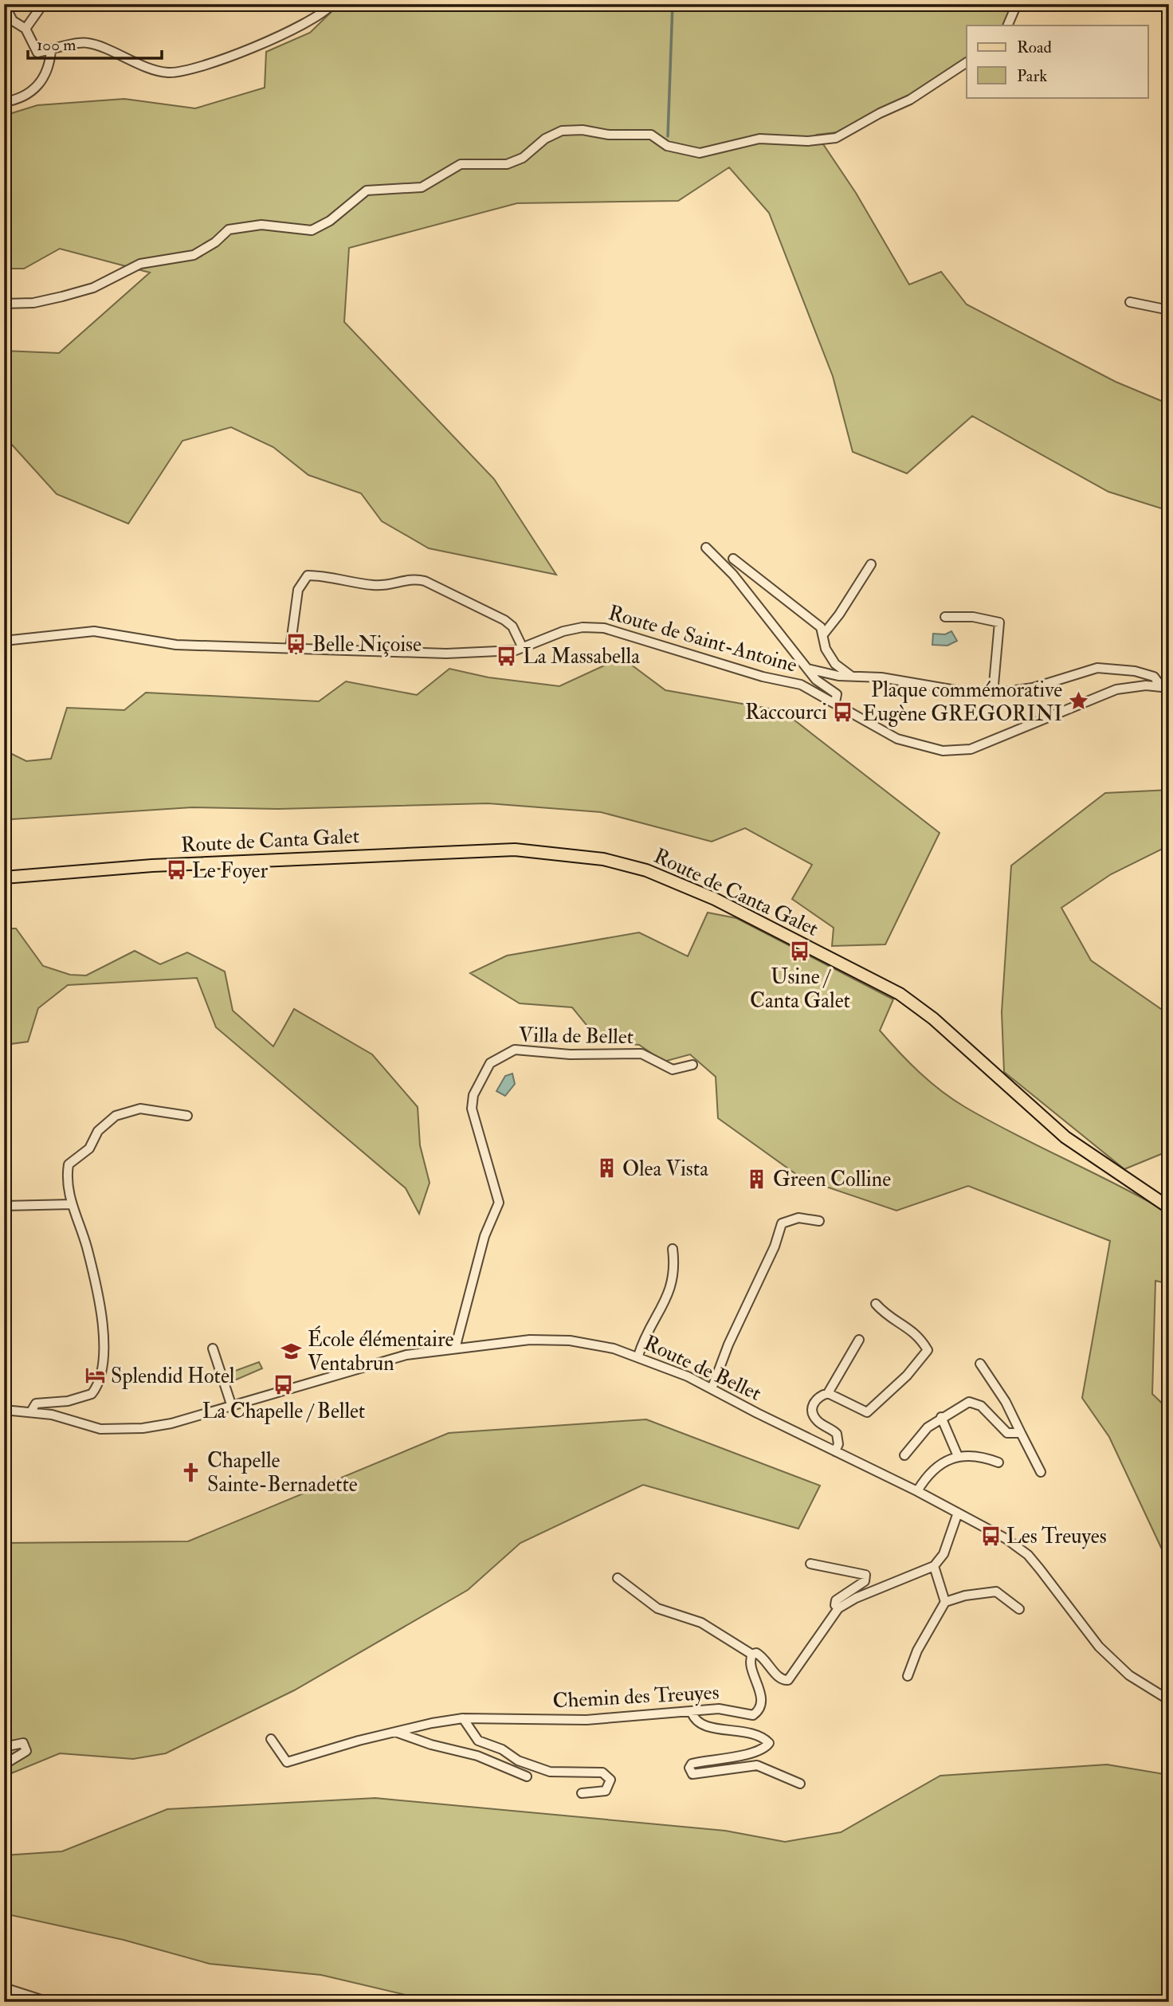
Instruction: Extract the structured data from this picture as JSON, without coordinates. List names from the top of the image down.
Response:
{
  "streets": {
    "main road": ["Route de Canta Galet"],
    "street": [
      "Route de Saint-Antoine",
      "Villa de Bellet",
      "Route de Bellet",
      "Chemin des Treuyes"
    ]
  },
  "crossings": [
    ["Villa de Bellet", "Route de Bellet"]
  ],
  "places": {
    "bus stop": [
      "Belle Niçoise",
      "La Massabella",
      "Raccourci",
      "Le Foyer",
      "Usine / Canta Galet",
      "La Chapelle / Bellet",
      "Les Treuyes"
    ],
    "place": ["Plaque commémorative Eugène GREGORINI"],
    "building": ["Olea Vista", "Green Colline"],
    "school or university": ["École élémentaire Ventabrun"],
    "hotel": ["Splendid Hotel"],
    "church": ["Chapelle Sainte-Bernadette"]
  },
  "legend": ["Road", "Park"],
  "scale_bar": "100 m"
}
